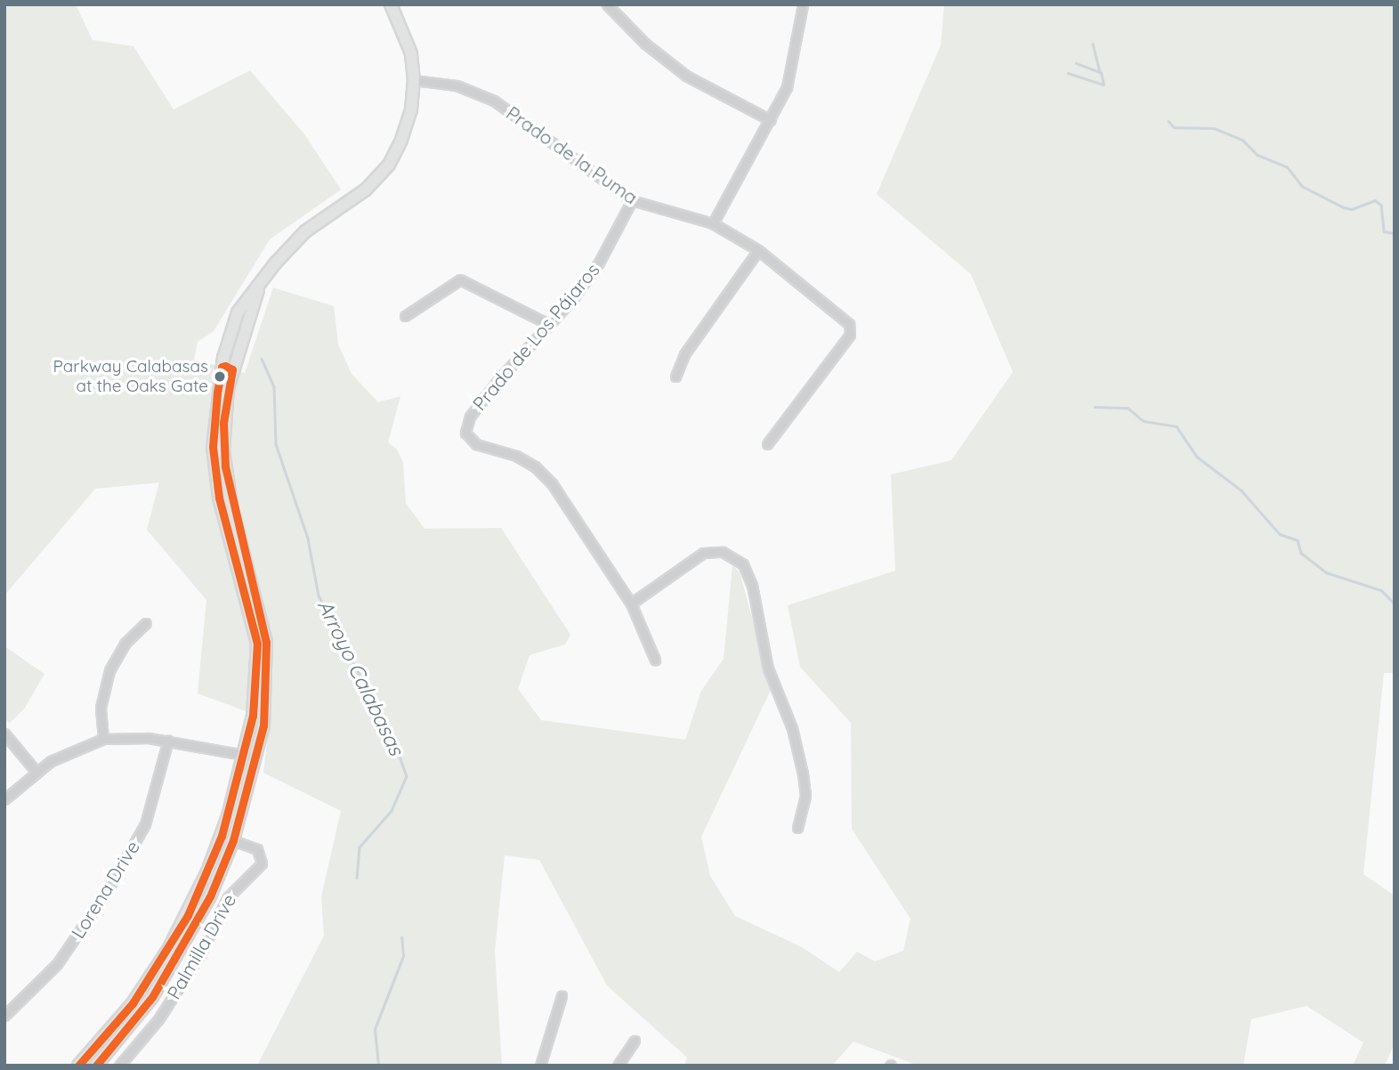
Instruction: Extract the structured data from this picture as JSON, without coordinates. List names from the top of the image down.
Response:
{
  "streets": {
    "street": [
      "Prado de la Puma",
      "Prado de Los Pájaros",
      "Lorena Drive",
      "Palmilla Drive"
    ]
  },
  "crossings": [
    ["Prado de la Puma", "Prado de Los Pájaros"]
  ],
  "water": ["Arroyo Calabasas"],
  "places": ["Parkway Calabasas at the Oaks Gate"]
}
